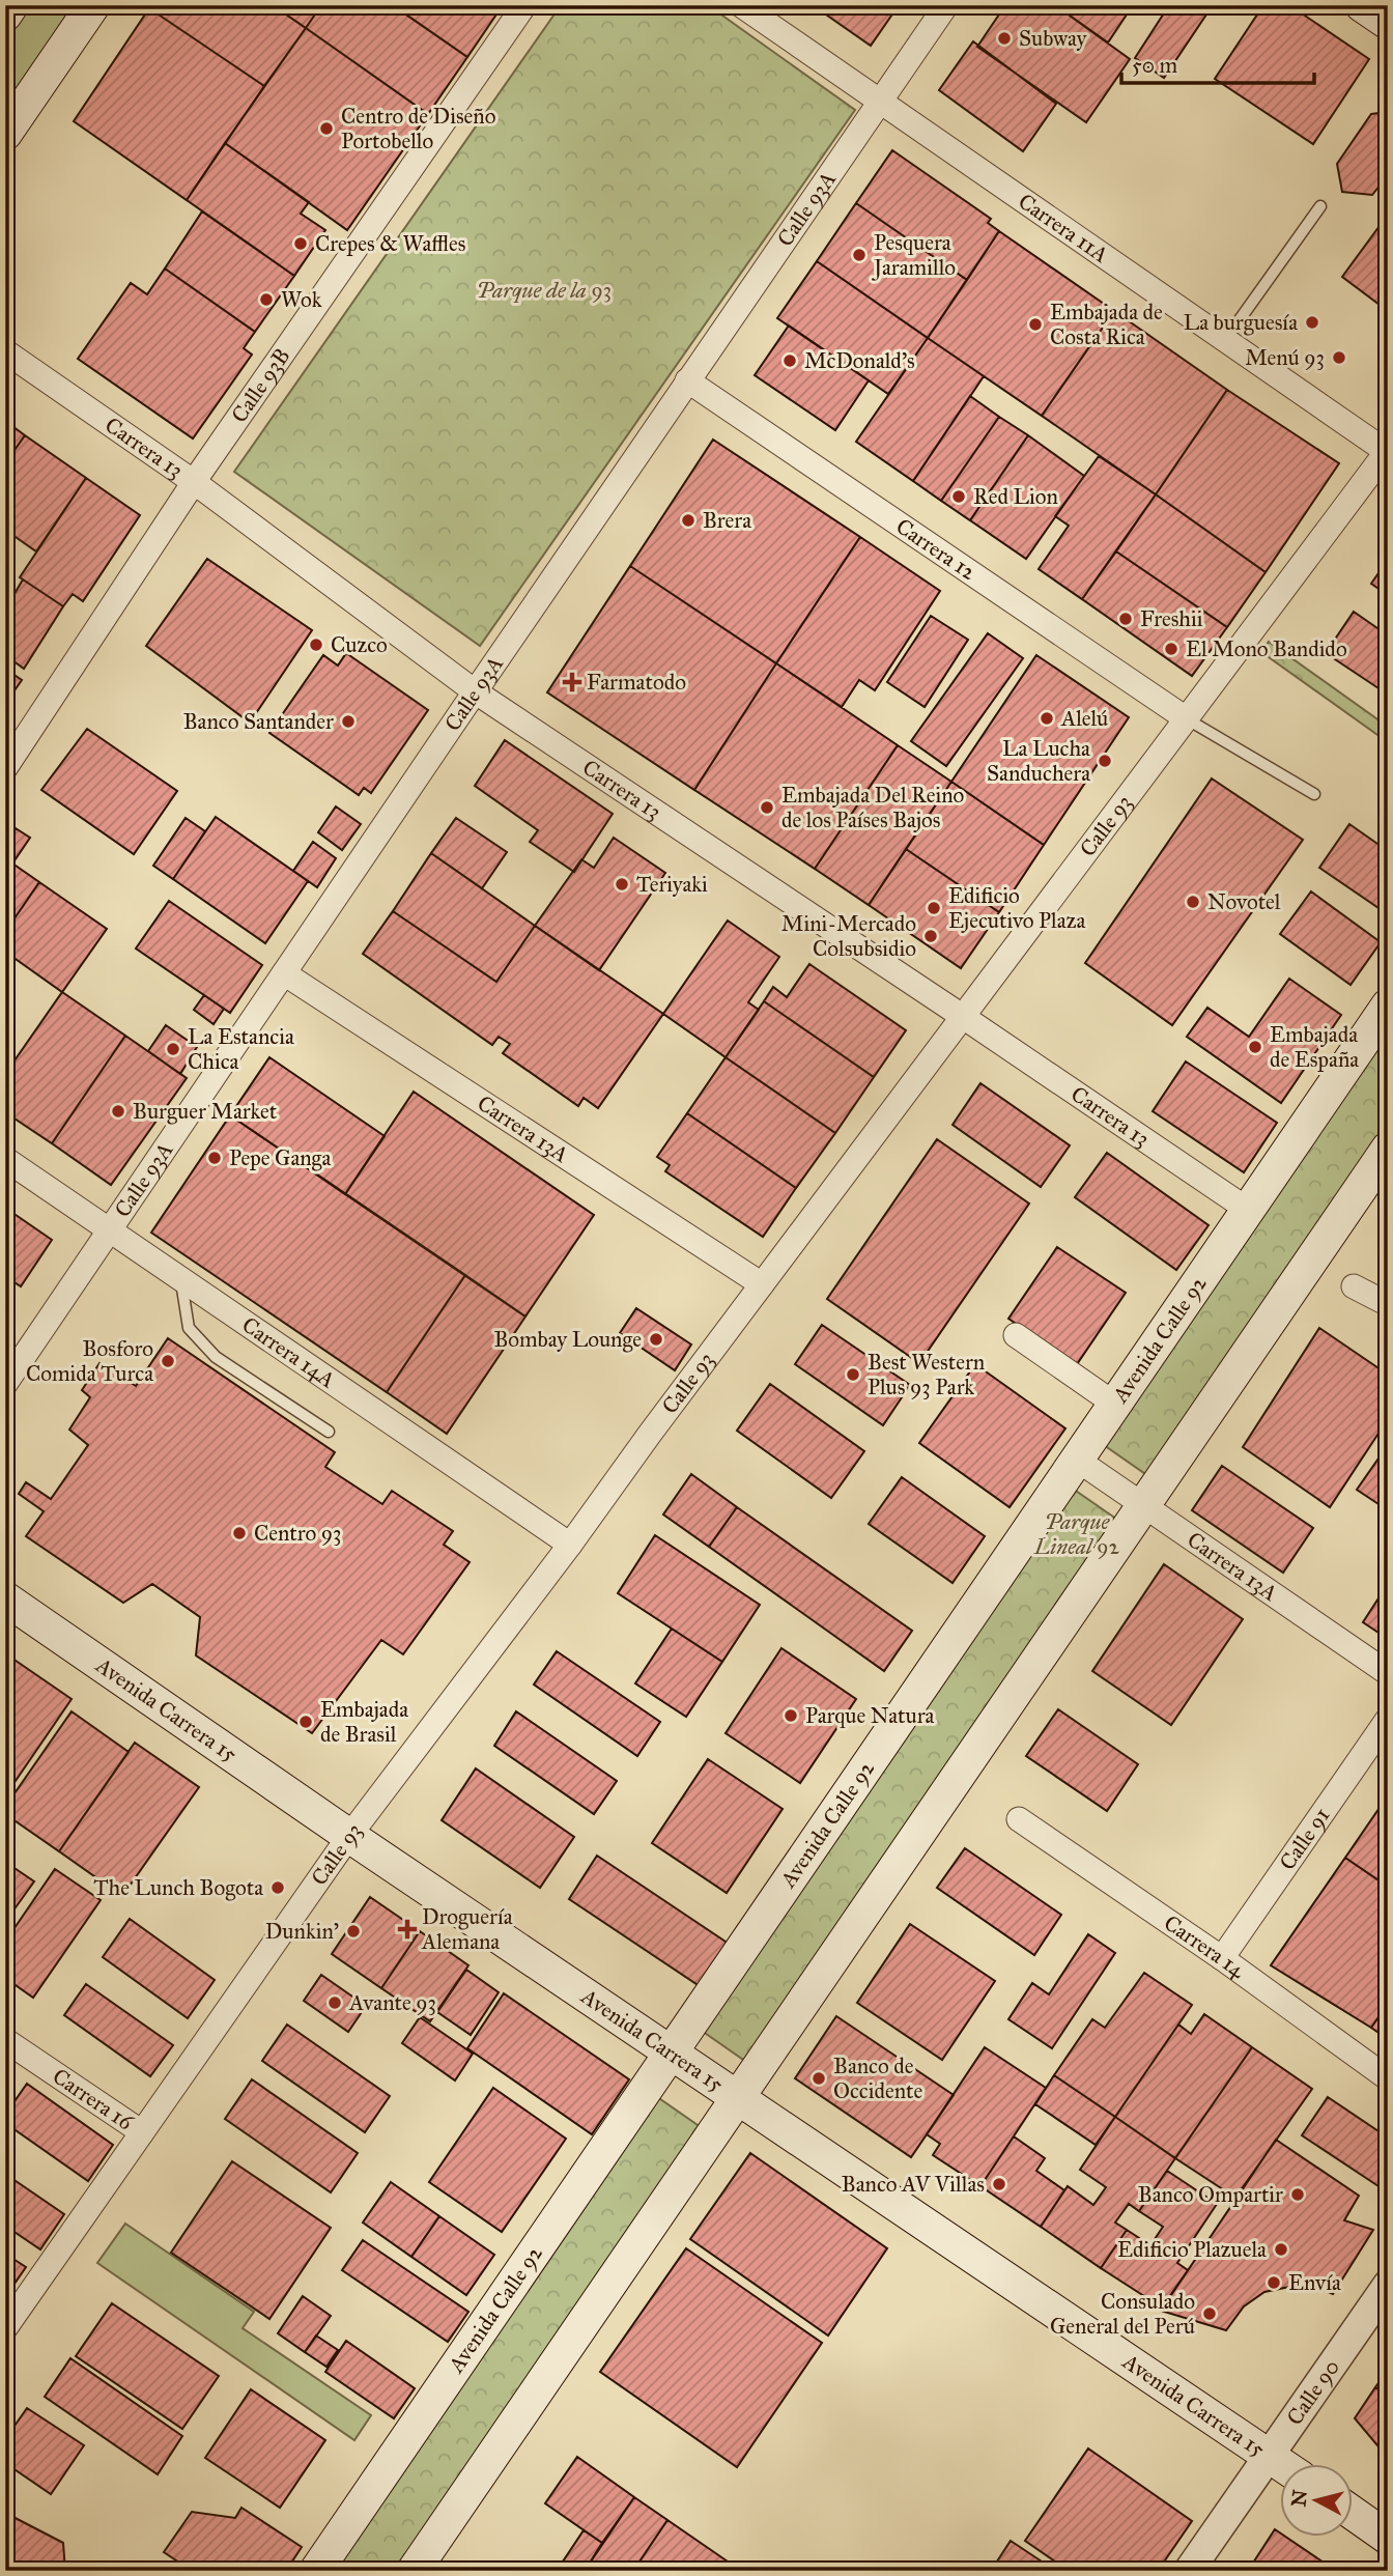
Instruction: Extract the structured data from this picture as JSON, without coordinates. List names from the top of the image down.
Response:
{
  "streets": {
    "main road": ["Avenida Calle 92", "Avenida Carrera 15"],
    "street": [
      "Calle 93A",
      "Carrera 11A",
      "Calle 93B",
      "Carrera 13",
      "Carrera 12",
      "Calle 93",
      "Carrera 13A",
      "Carrera 14A",
      "Calle 91",
      "Carrera 14",
      "Carrera 16",
      "Calle 90"
    ]
  },
  "crossings": [
    ["Calle 93A", "Carrera 11A"],
    ["Calle 93A", "Carrera 13"],
    ["Calle 93A", "Carrera 12"],
    ["Calle 93A", "Carrera 13A"],
    ["Calle 93A", "Carrera 14A"],
    ["Carrera 11A", "Calle 93"],
    ["Calle 93B", "Carrera 13"],
    ["Carrera 13", "Calle 93"],
    ["Carrera 13", "Avenida Calle 92"],
    ["Carrera 12", "Calle 93"],
    ["Calle 93", "Carrera 13A"],
    ["Calle 93", "Carrera 14A"],
    ["Calle 93", "Avenida Carrera 15"],
    ["Calle 93", "Carrera 16"],
    ["Carrera 13A", "Avenida Calle 92"],
    ["Avenida Calle 92", "Avenida Carrera 15"],
    ["Avenida Carrera 15", "Calle 90"],
    ["Calle 91", "Carrera 14"]
  ],
  "parks": ["Parque de la 93", "Parque Lineal 92"],
  "places": {
    "other": [
      "Subway",
      "Centro de Diseño Portobello",
      "Crepes & Waffles",
      "Pesquera Jaramillo",
      "Wok",
      "La burguesía",
      "Embajada de Costa Rica",
      "Menú 93",
      "McDonald's",
      "Red Lion",
      "Brera",
      "Freshii",
      "Cuzco",
      "El Mono Bandido",
      "Alelú",
      "Banco Santander",
      "La Lucha Sanduchera",
      "Embajada Del Reino de los Países Bajos",
      "Teriyaki",
      "Novotel",
      "Edificio Ejecutivo Plaza",
      "Mini-Mercado Colsubsidio",
      "Embajada de España",
      "La Estancia Chica",
      "Burguer Market",
      "Pepe Ganga",
      "Bombay Lounge",
      "Bosforo Comida Turca",
      "Best Western Plus 93 Park",
      "Centro 93",
      "Parque Natura",
      "Embajada de Brasil",
      "The Lunch Bogota",
      "Dunkin'",
      "Avante 93",
      "Banco de Occidente",
      "Banco AV Villas",
      "Banco Ompartir",
      "Edificio Plazuela",
      "Envía",
      "Consulado General del Perú"
    ],
    "health": ["Farmatodo", "Droguería Alemana"]
  },
  "scale_bar": "50 m",
  "north": "left"
}
